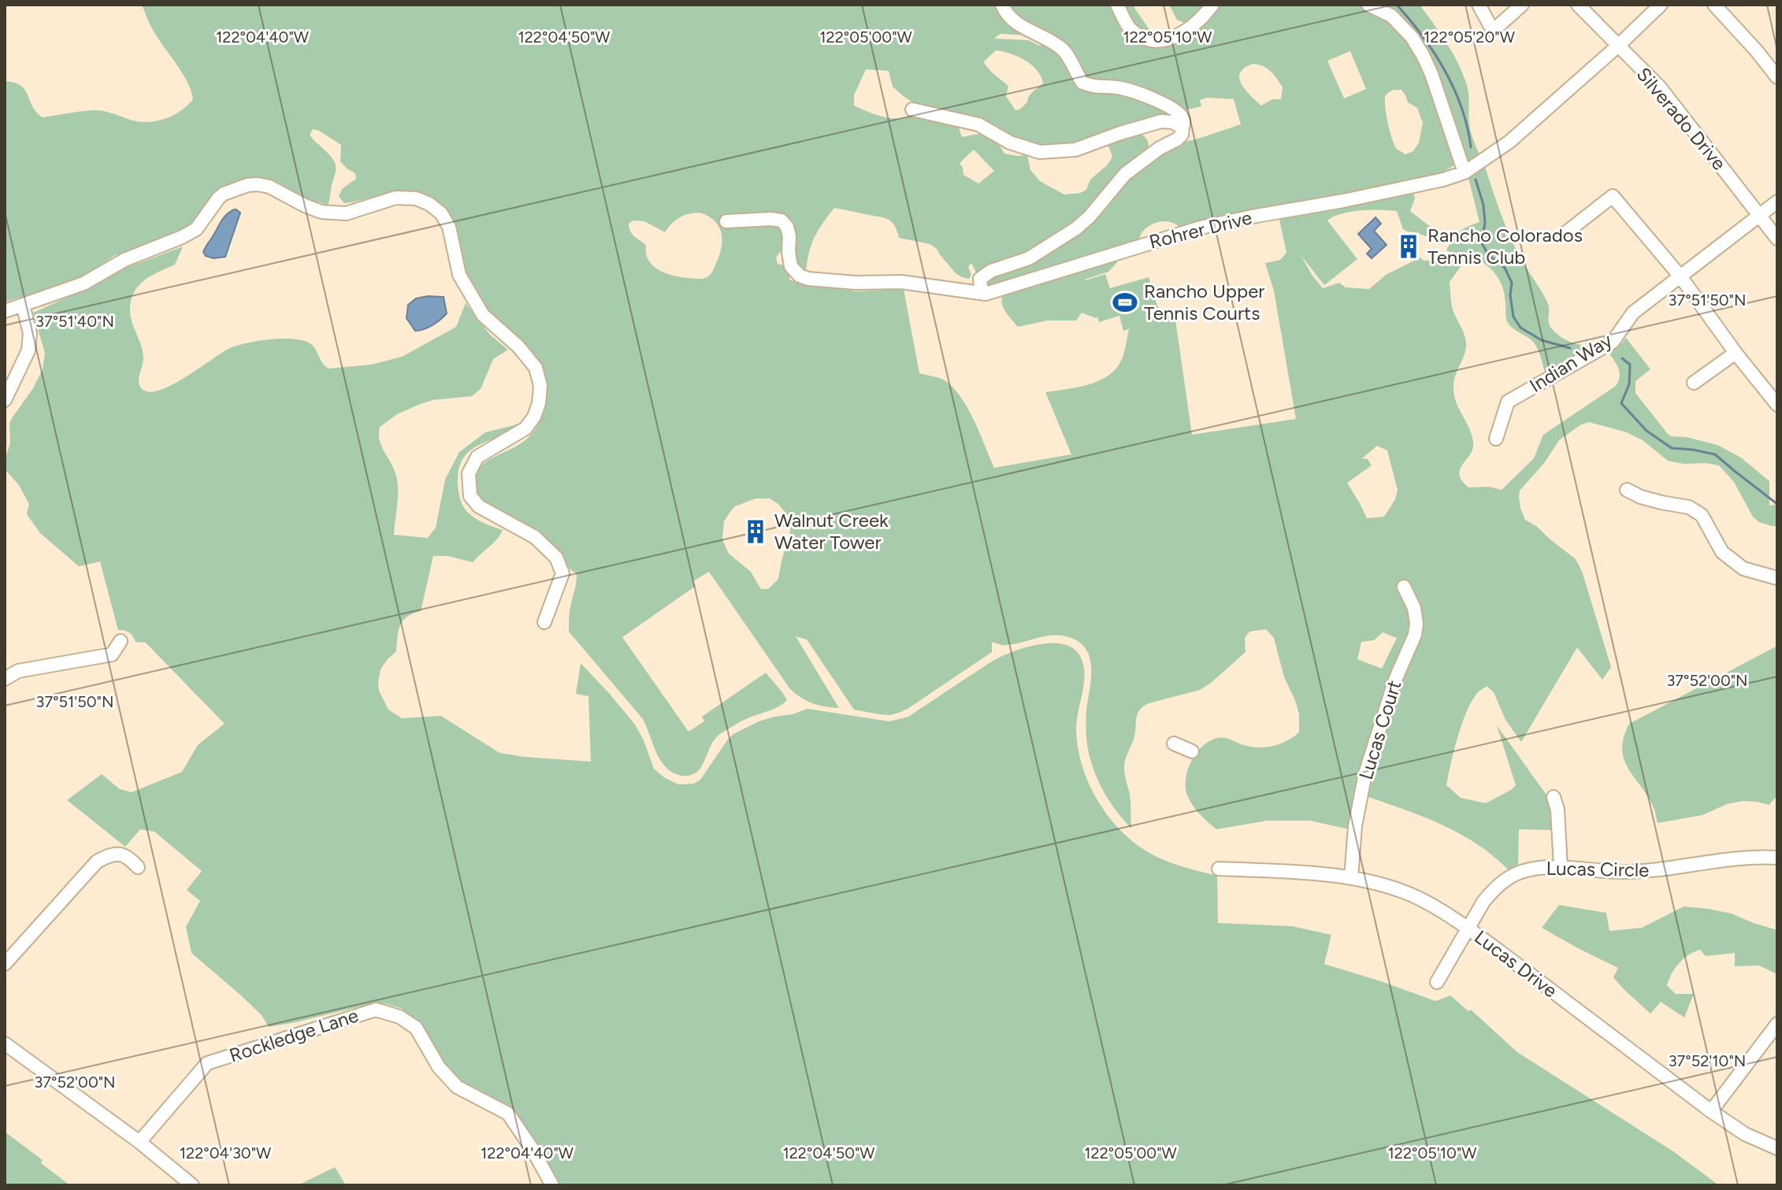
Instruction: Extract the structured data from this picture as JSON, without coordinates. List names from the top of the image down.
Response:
{
  "streets": {
    "street": [
      "Silverado Drive",
      "Rohrer Drive",
      "Indian Way",
      "Lucas Court",
      "Lucas Circle",
      "Lucas Drive",
      "Rockledge Lane"
    ]
  },
  "crossings": [
    ["Silverado Drive", "Rohrer Drive"],
    ["Silverado Drive", "Indian Way"],
    ["Lucas Court", "Lucas Drive"],
    ["Lucas Circle", "Lucas Drive"]
  ],
  "places": {
    "building": ["Rancho Colorados Tennis Club", "Walnut Creek Water Tower"],
    "sports": ["Rancho Upper Tennis Courts"]
  },
  "coordinates": [
    "122°04'40\"W",
    "122°04'50\"W",
    "122°05'00\"W",
    "122°05'10\"W",
    "122°05'20\"W",
    "37°51'50\"N",
    "37°51'40\"N",
    "37°52'00\"N",
    "37°52'10\"N",
    "122°04'30\"W"
  ]
}
